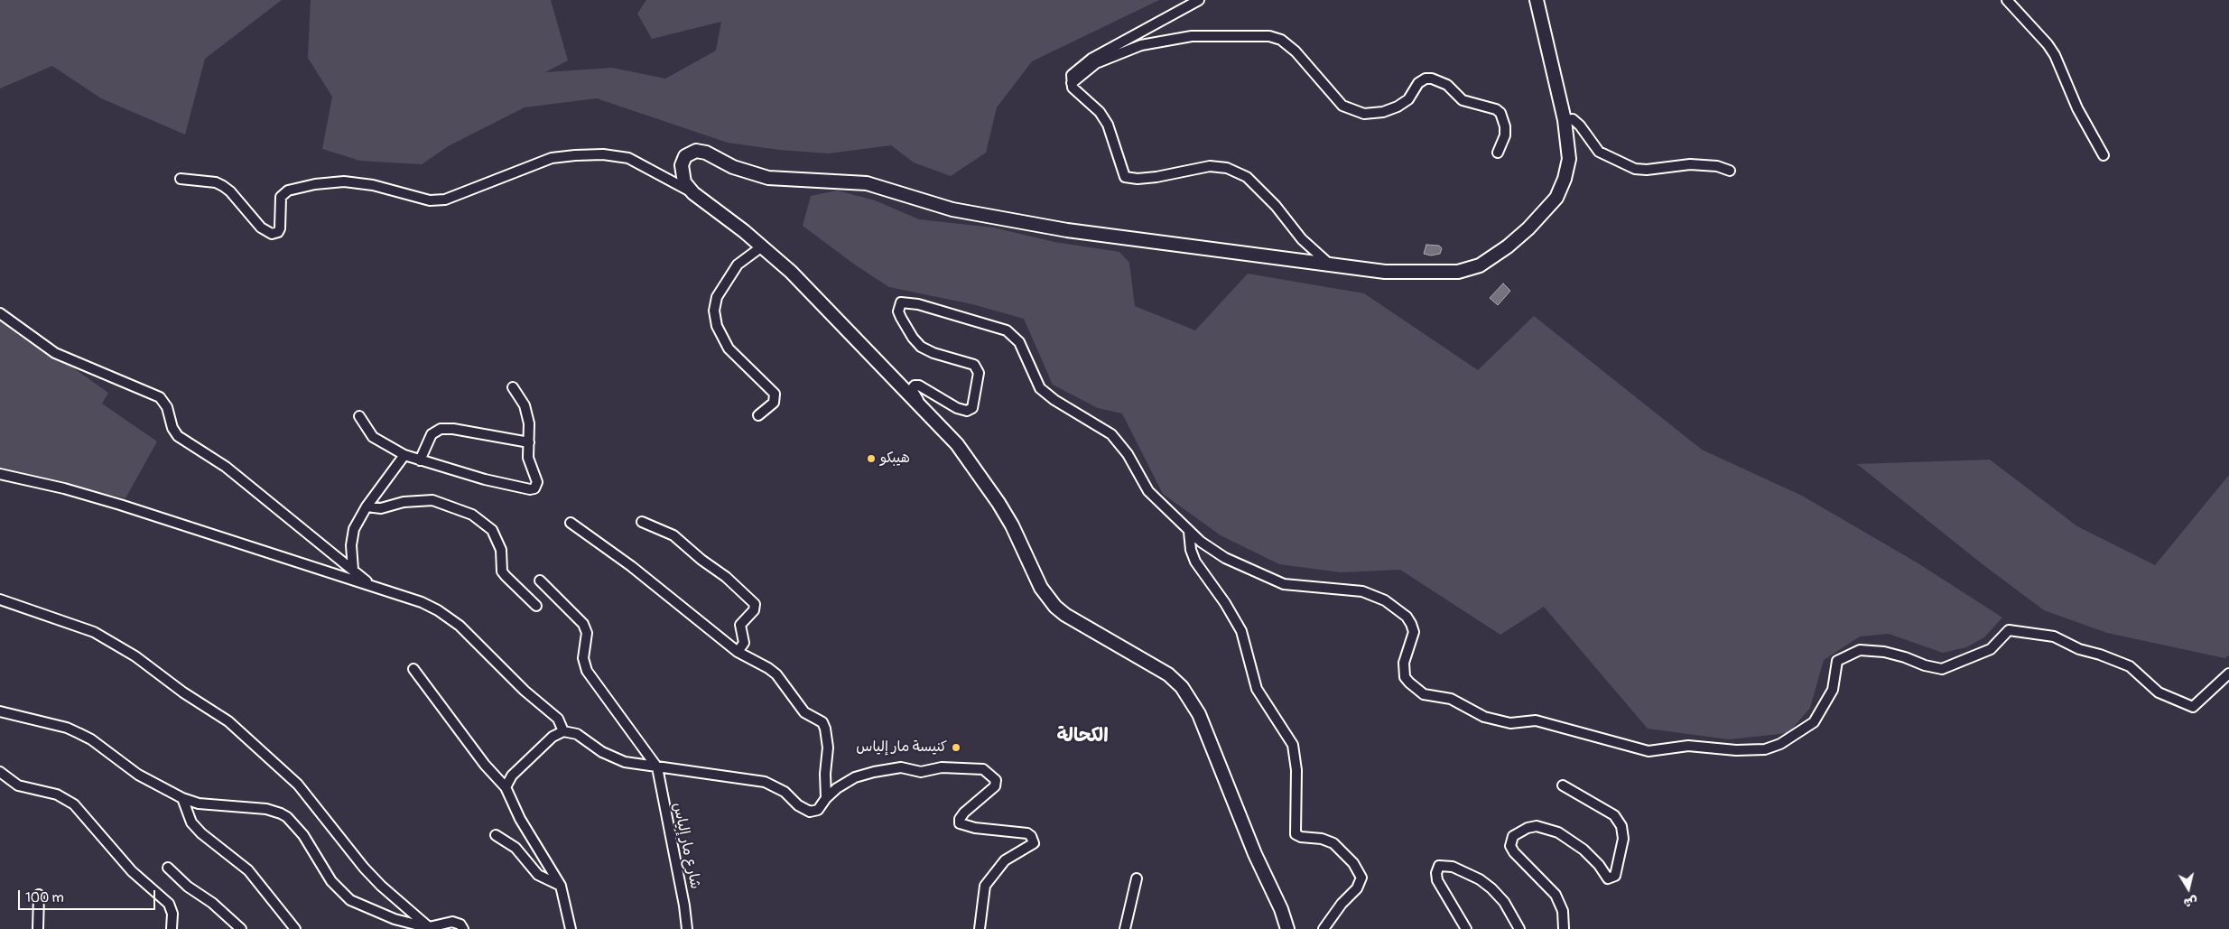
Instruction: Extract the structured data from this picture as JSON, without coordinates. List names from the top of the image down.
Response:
{
  "streets": {
    "street": ["شارع مار إلياس"]
  },
  "districts": ["الكحالة"],
  "places": ["هيبكو", "كنيسة مار إلياس"],
  "scale_bar": "100 m",
  "north": "bottom"
}
